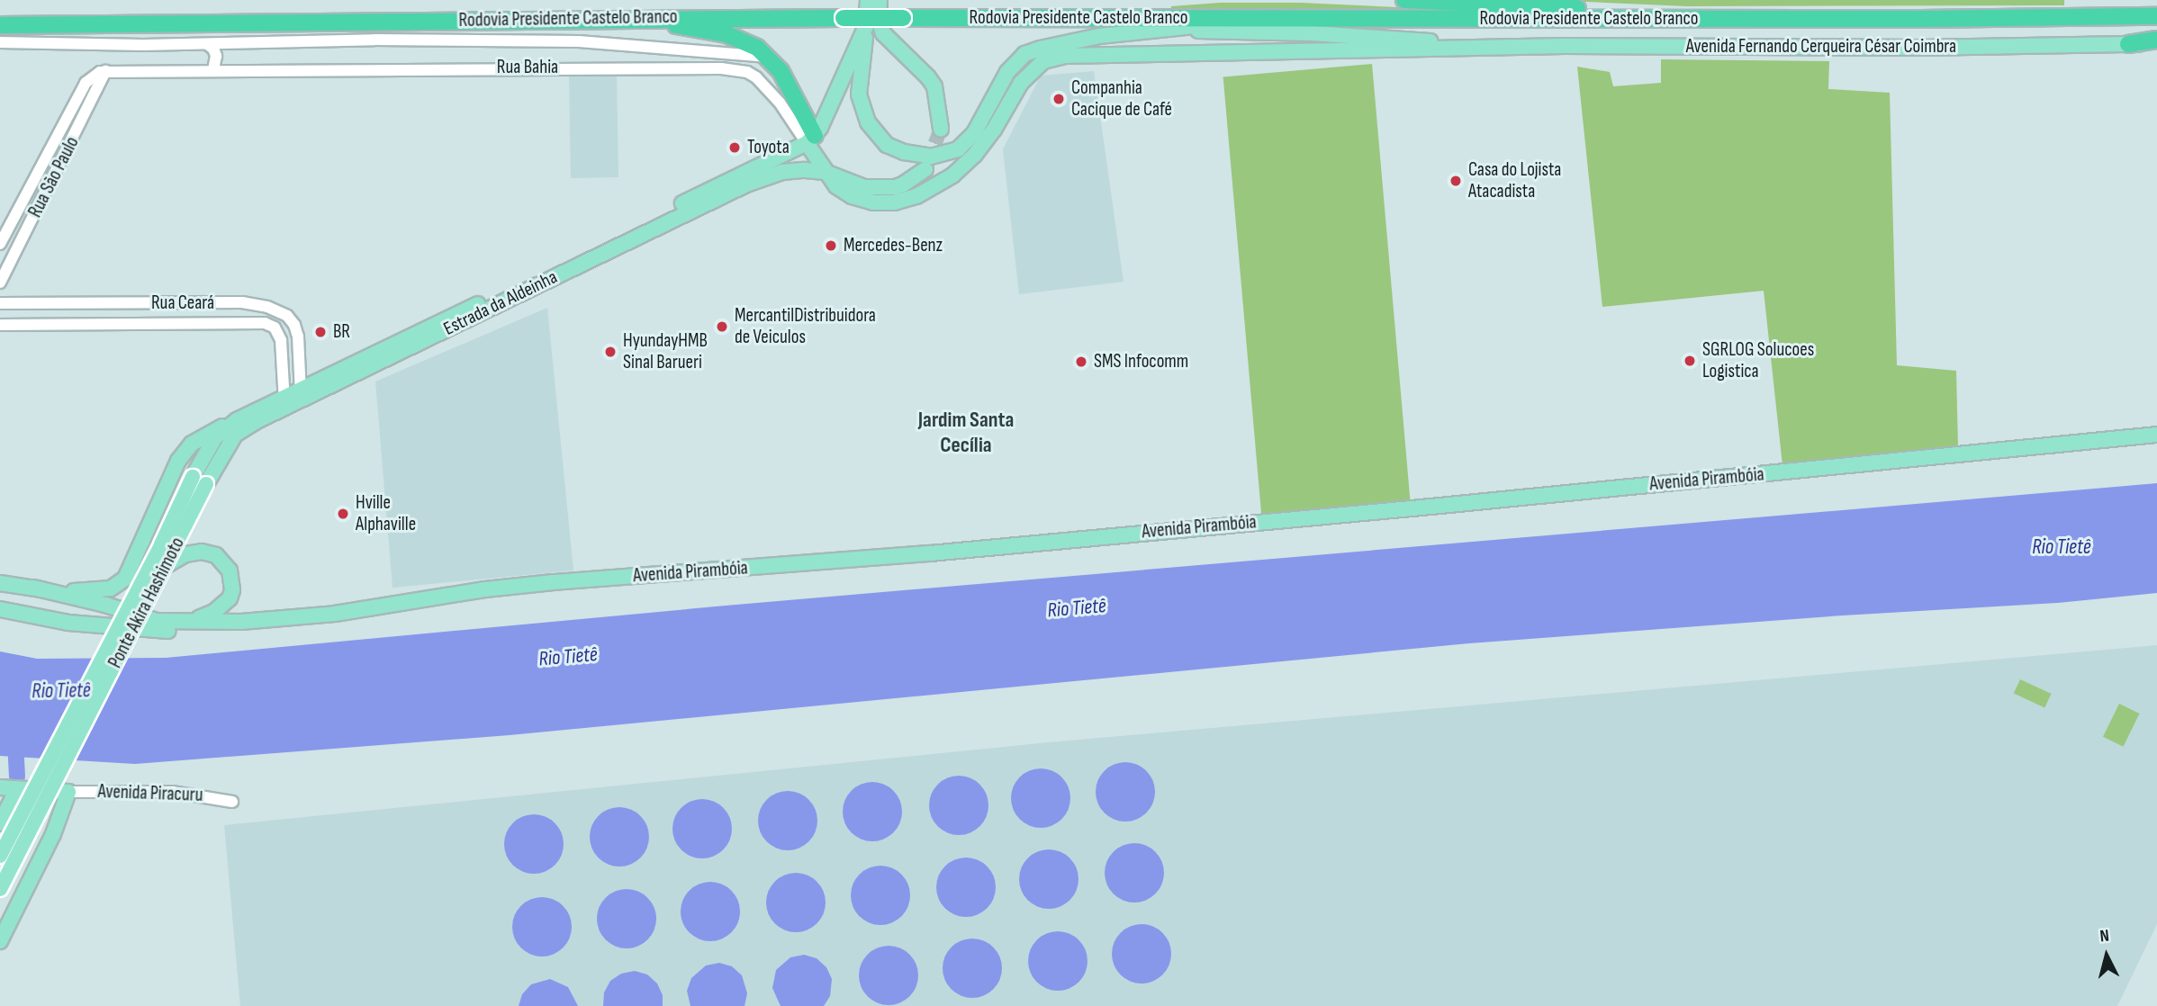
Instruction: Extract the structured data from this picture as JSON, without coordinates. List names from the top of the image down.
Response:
{
  "streets": {
    "highway": ["Rodovia Presidente Castelo Branco"],
    "main road": [
      "Avenida Fernando Cerqueira César Coimbra",
      "Estrada da Aldeinha",
      "Avenida Pirambóia",
      "Ponte Akira Hashimoto"
    ],
    "street": [
      "Rua Bahia",
      "Rua São Paulo",
      "Rua Ceará",
      "Avenida Piracuru"
    ]
  },
  "crossings": [
    ["Rua Bahia", "Rua São Paulo"],
    ["Rua Bahia", "Estrada da Aldeinha"],
    ["Rua Ceará", "Estrada da Aldeinha"],
    ["Estrada da Aldeinha", "Ponte Akira Hashimoto"]
  ],
  "districts": ["Jardim Santa Cecília"],
  "water": ["Rio Tietê"],
  "places": [
    "Companhia Cacique de Café",
    "Toyota",
    "Casa do Lojista Atacadista",
    "Mercedes-Benz",
    "MercantilDistribuidora de Veiculos",
    "BR",
    "HyundayHMB Sinal Barueri",
    "SGRLOG Solucoes Logistica",
    "SMS Infocomm",
    "Hville Alphaville"
  ],
  "north": "top"
}
